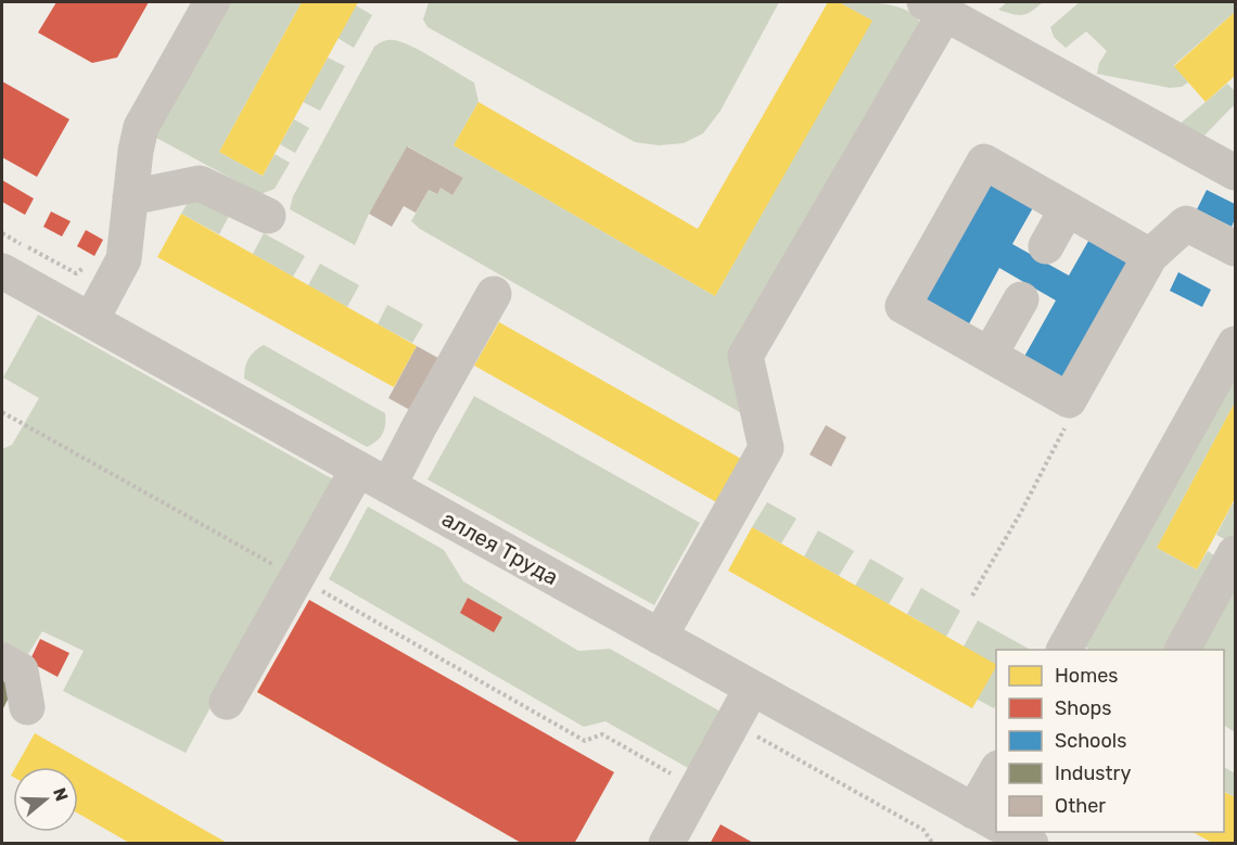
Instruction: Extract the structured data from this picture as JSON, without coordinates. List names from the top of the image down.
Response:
{
  "streets": {
    "street": ["аллея Труда"]
  },
  "legend": [
    "Homes",
    "Shops",
    "Schools",
    "Industry",
    "Other"
  ],
  "north": "right"
}
